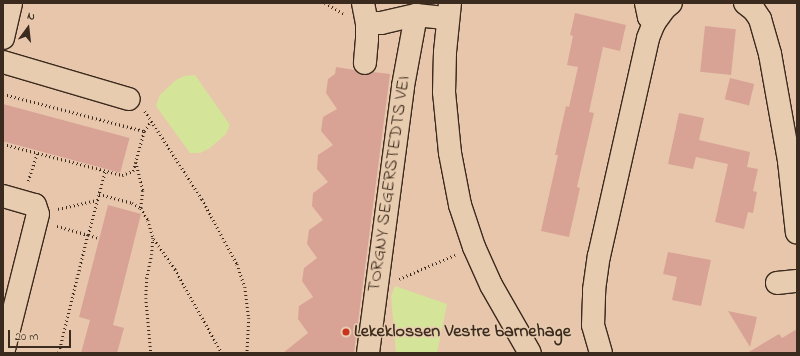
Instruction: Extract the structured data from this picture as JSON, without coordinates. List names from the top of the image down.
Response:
{
  "streets": {
    "street": ["TORGNY SEGERSTEDTS VEI"]
  },
  "places": ["Lekeklossen Vestre barnehage"],
  "scale_bar": "20 m",
  "north": "top"
}
